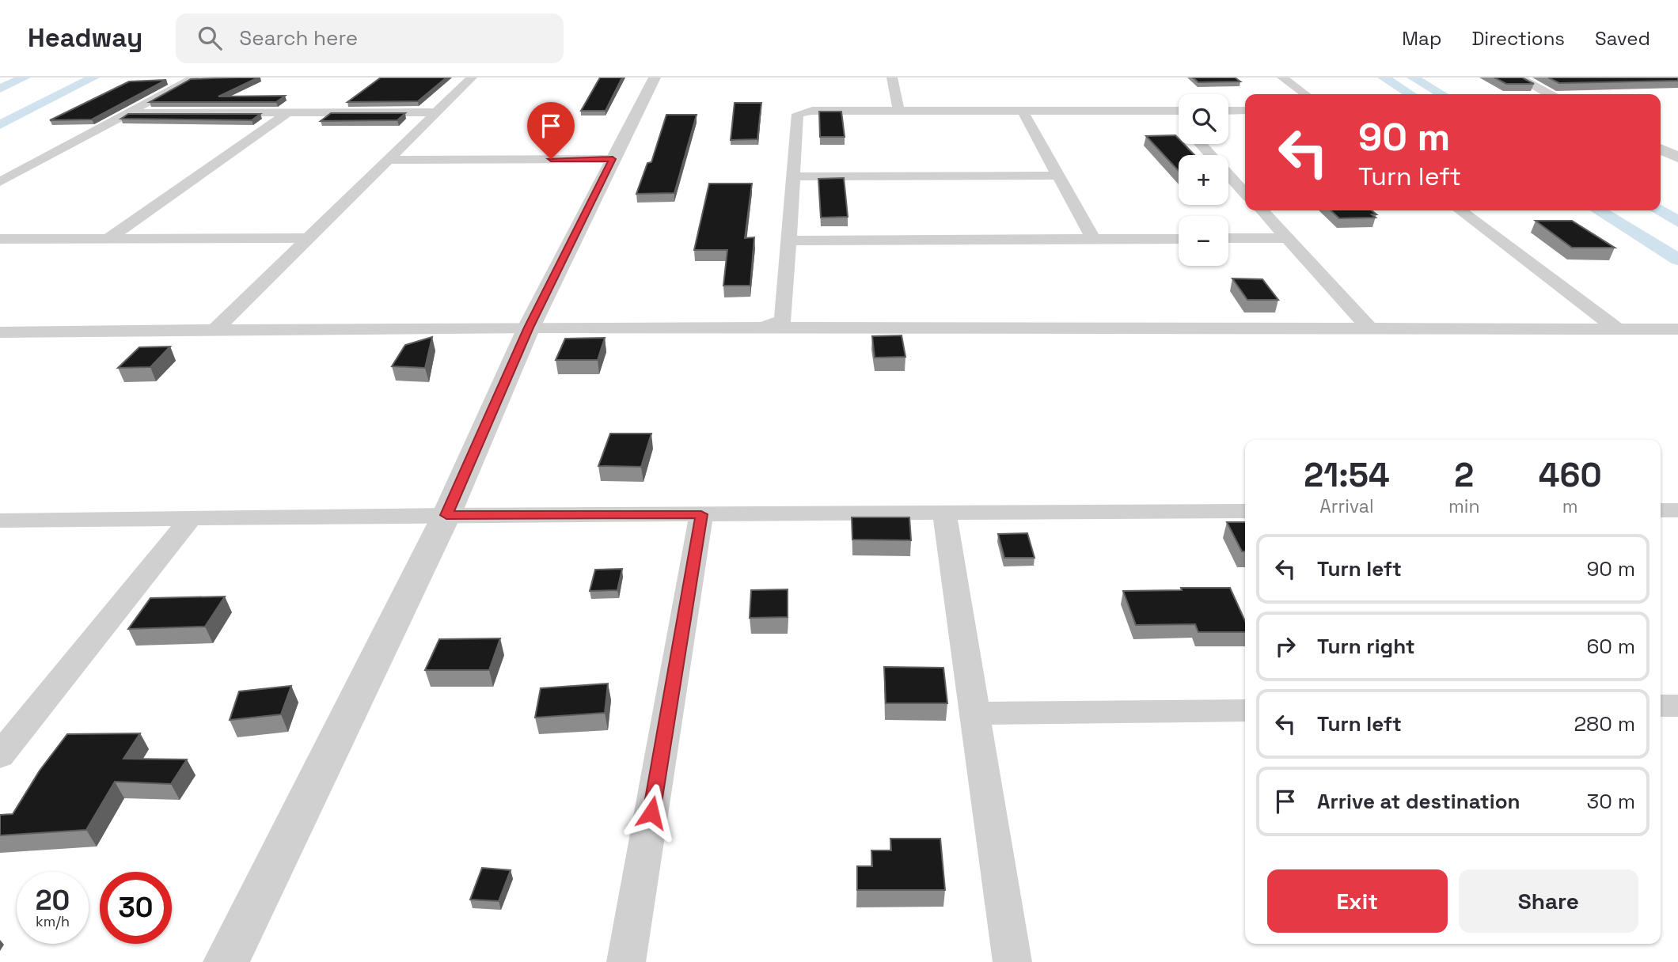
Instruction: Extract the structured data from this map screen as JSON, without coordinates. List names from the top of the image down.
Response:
{
  "page": {
    "header": "Headway",
    "search": "Search here",
    "nav": ["Map", "Directions", "Saved"],
    "map_buttons": ["+", "−"],
    "turn": ["90 m", "Turn left"],
    "eta": [
      "21:54",
      "Arrival",
      "2",
      "min",
      "460",
      "m"
    ],
    "list": [
      {
        "name": "Turn left",
        "value": "90 m"
      },
      {
        "name": "Turn right",
        "value": "60 m"
      },
      {
        "name": "Turn left",
        "value": "280 m"
      },
      {
        "name": "Arrive at destination",
        "value": "30 m"
      }
    ],
    "buttons": ["Exit", "Share"],
    "speed": "20 km/h",
    "limit": "30"
  }
}
